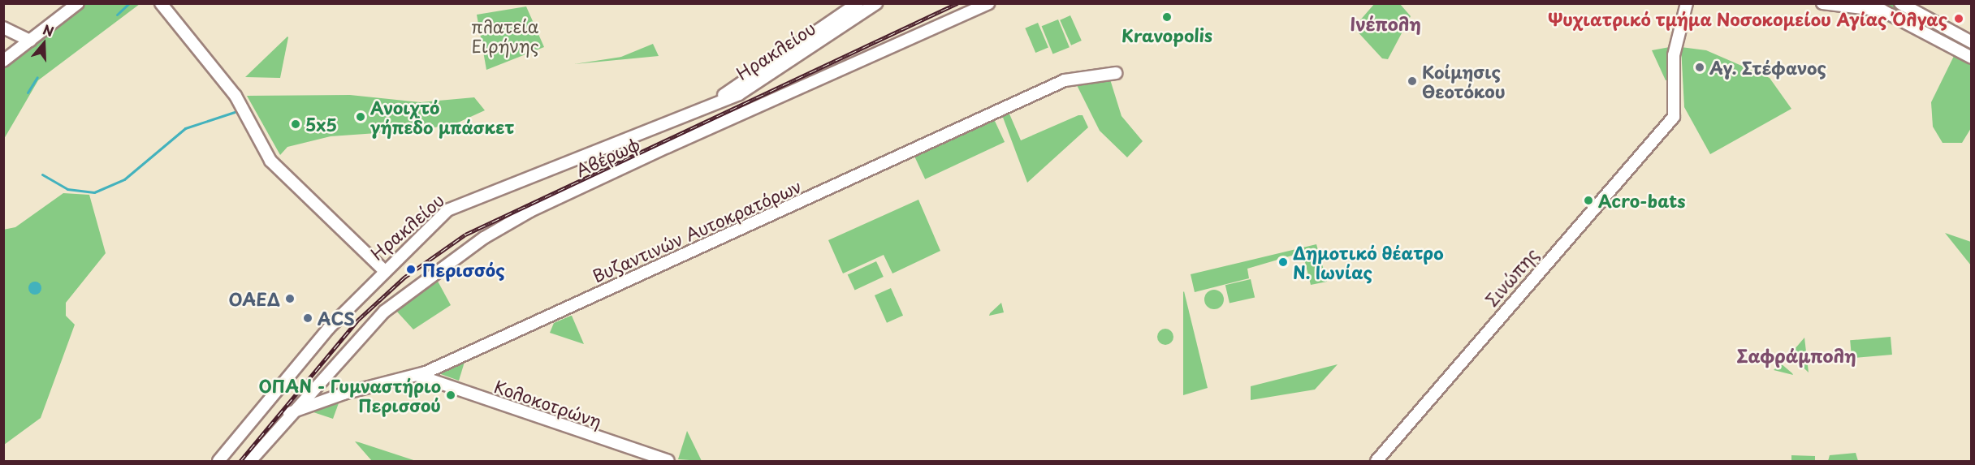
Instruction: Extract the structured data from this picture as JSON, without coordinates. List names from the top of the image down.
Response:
{
  "streets": {
    "street": [
      "Ηρακλείου",
      "Αβέρωφ",
      "Βυζαντινών Αυτοκρατόρων",
      "Σινώπης",
      "Κολοκοτρώνη"
    ]
  },
  "crossings": [
    ["Αβέρωφ", "Βυζαντινών Αυτοκρατόρων"],
    ["Βυζαντινών Αυτοκρατόρων", "Κολοκοτρώνη"]
  ],
  "districts": ["Ινέπολη", "Σαφράμπολη"],
  "parks": ["πλατεία Ειρήνης"],
  "places": [
    "Kravopolis",
    "Ψυχιατρικό τμήμα Νοσοκομείου Αγίας Όλγας",
    "Αγ. Στέφανος",
    "Κοίμησις Θεοτόκου",
    "Ανοιχτό γήπεδο μπάσκετ",
    "5x5",
    "Acro-bats",
    "Δημοτικό θέατρο Ν. Ιωνίας",
    "Περισσός",
    "ΟΑΕΔ",
    "ACS",
    "ΟΠΑΝ - Γυμναστήριο Περισσού"
  ],
  "north": "top"
}
